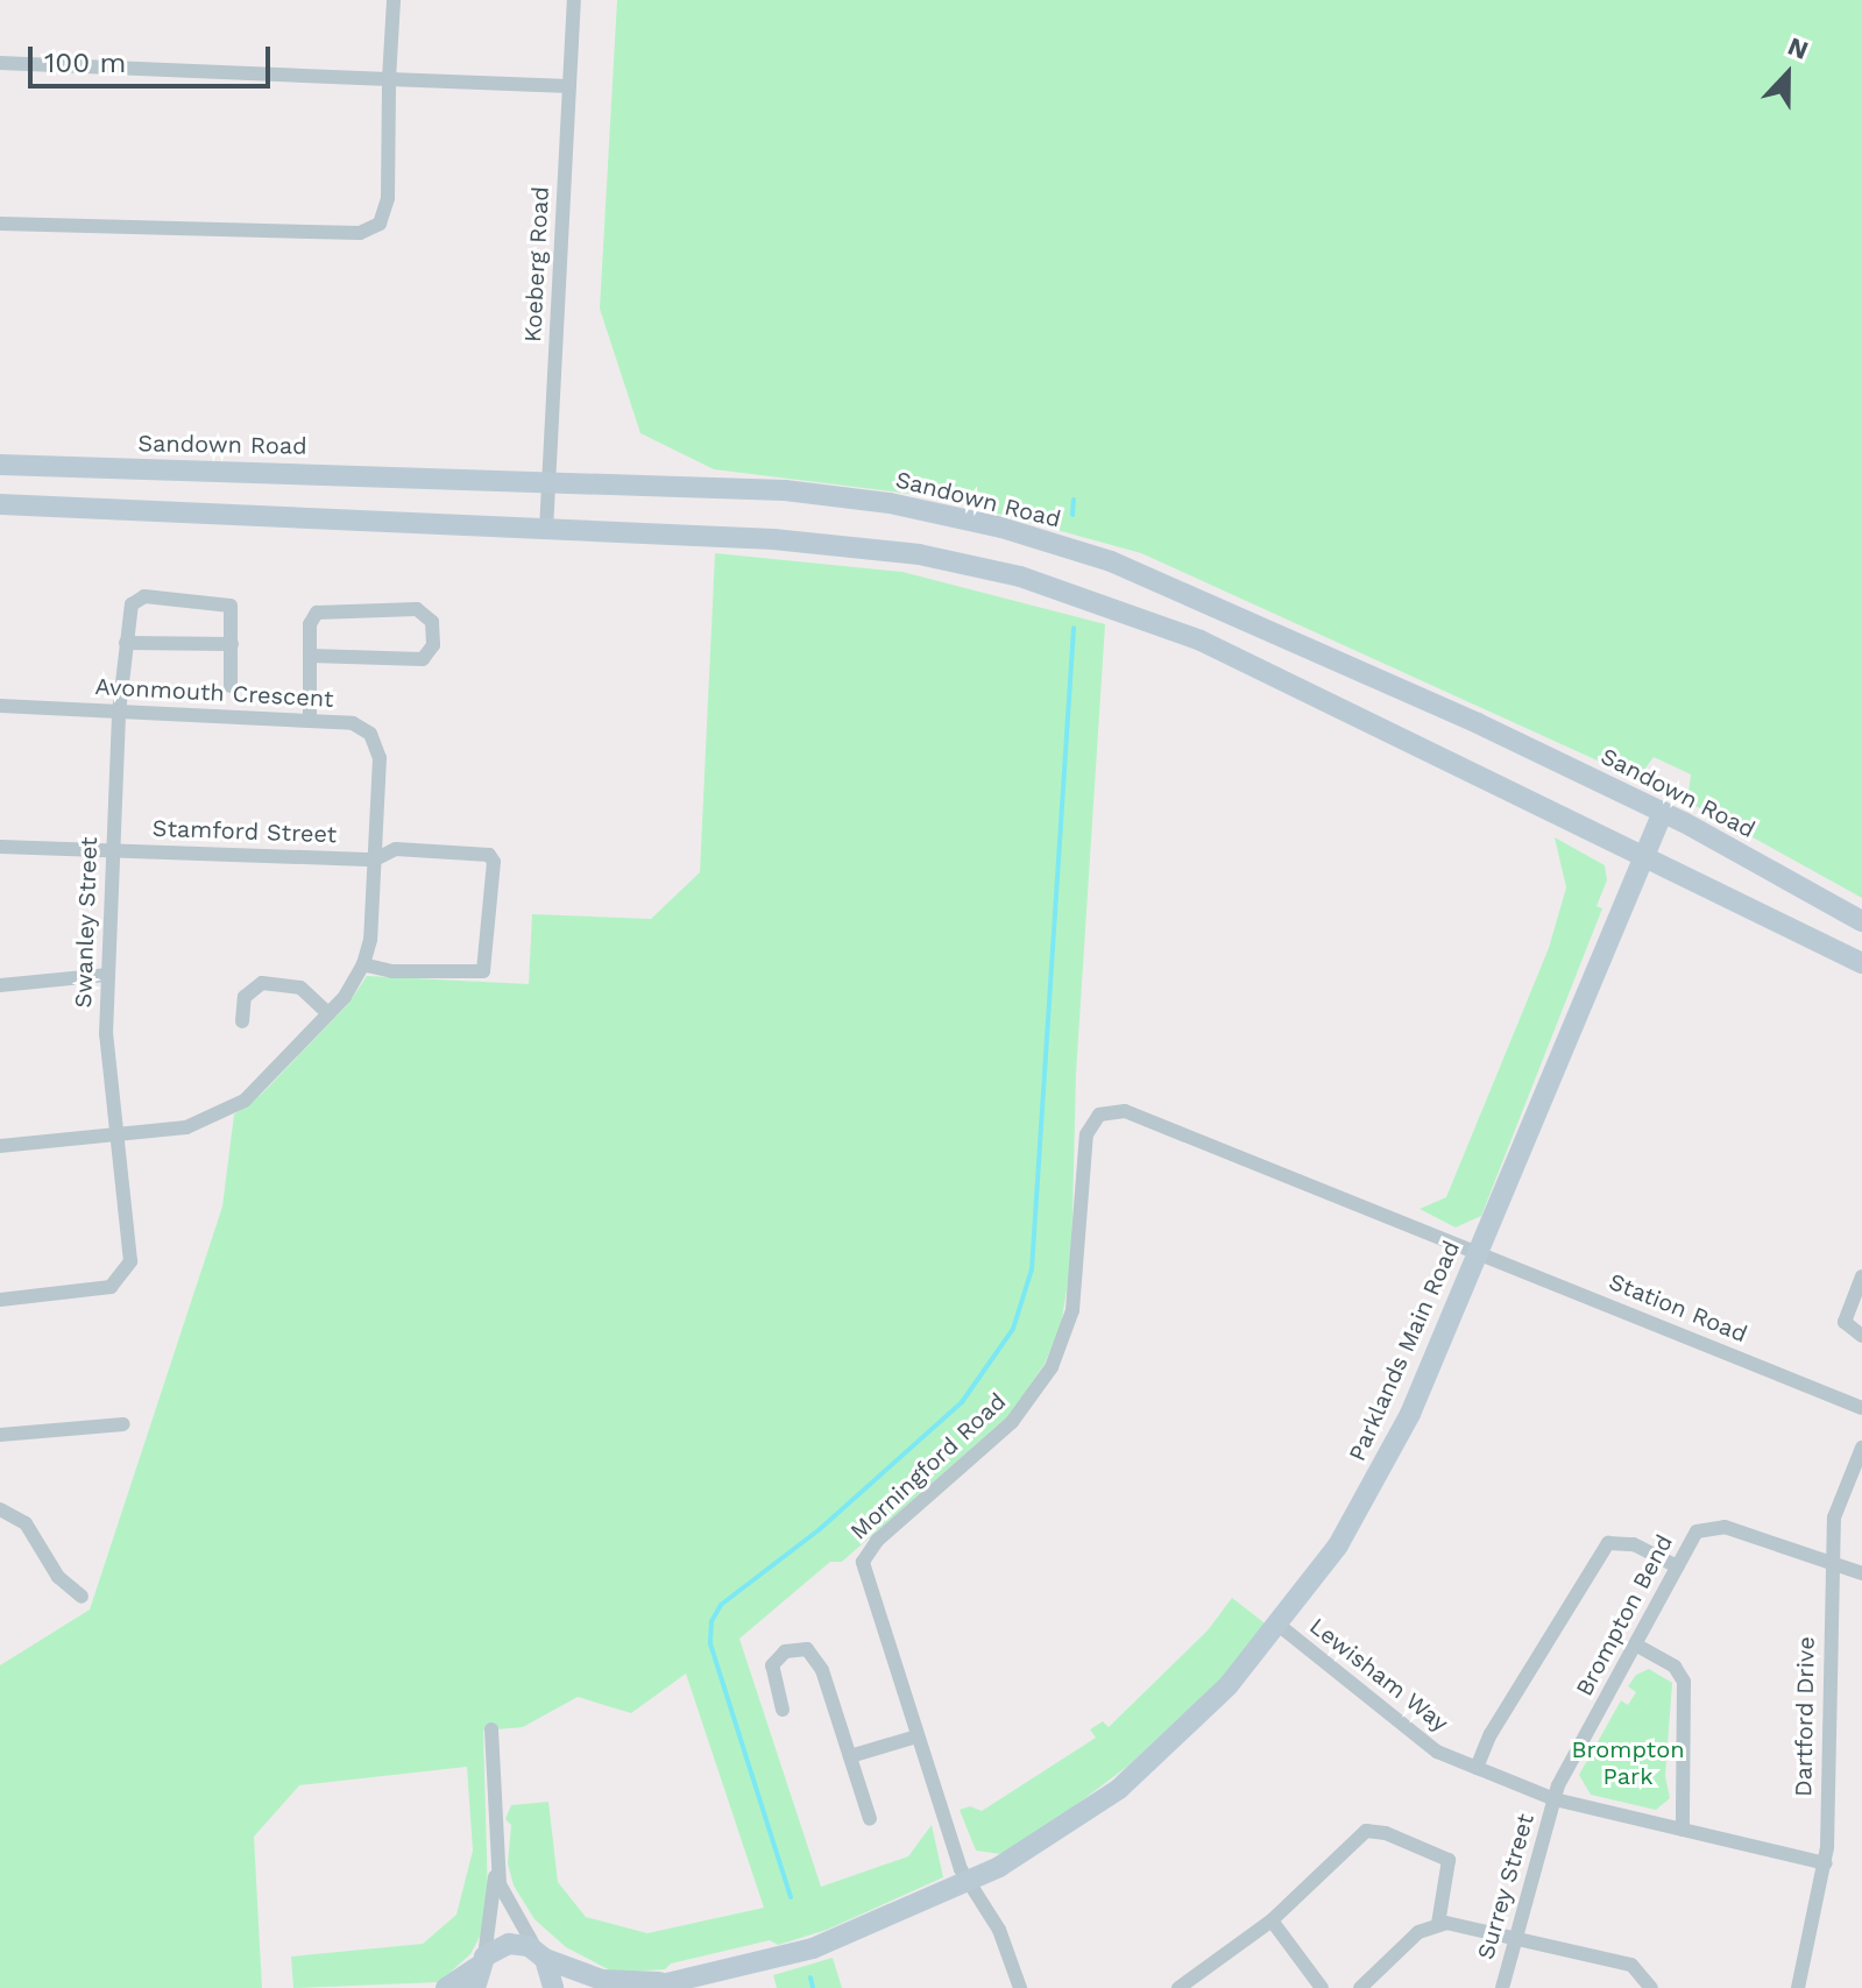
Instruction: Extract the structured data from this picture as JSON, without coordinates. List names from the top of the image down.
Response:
{
  "streets": {
    "main road": ["Sandown Road", "Parklands Main Road"],
    "street": [
      "Koeberg Road",
      "Avonmouth Crescent",
      "Stamford Street",
      "Swanley Street",
      "Station Road",
      "Morningford Road",
      "Brompton Bend",
      "Lewisham Way",
      "Dartford Drive",
      "Surrey Street"
    ]
  },
  "crossings": [
    ["Koeberg Road", "Sandown Road"],
    ["Sandown Road", "Parklands Main Road"],
    ["Avonmouth Crescent", "Stamford Street"],
    ["Avonmouth Crescent", "Swanley Street"],
    ["Stamford Street", "Swanley Street"],
    ["Station Road", "Parklands Main Road"],
    ["Station Road", "Morningford Road"],
    ["Parklands Main Road", "Morningford Road"],
    ["Parklands Main Road", "Lewisham Way"],
    ["Brompton Bend", "Lewisham Way"],
    ["Brompton Bend", "Dartford Drive"],
    ["Brompton Bend", "Surrey Street"],
    ["Lewisham Way", "Dartford Drive"],
    ["Lewisham Way", "Surrey Street"]
  ],
  "parks": ["Brompton Park"],
  "scale_bar": "100 m",
  "north": "top"
}
